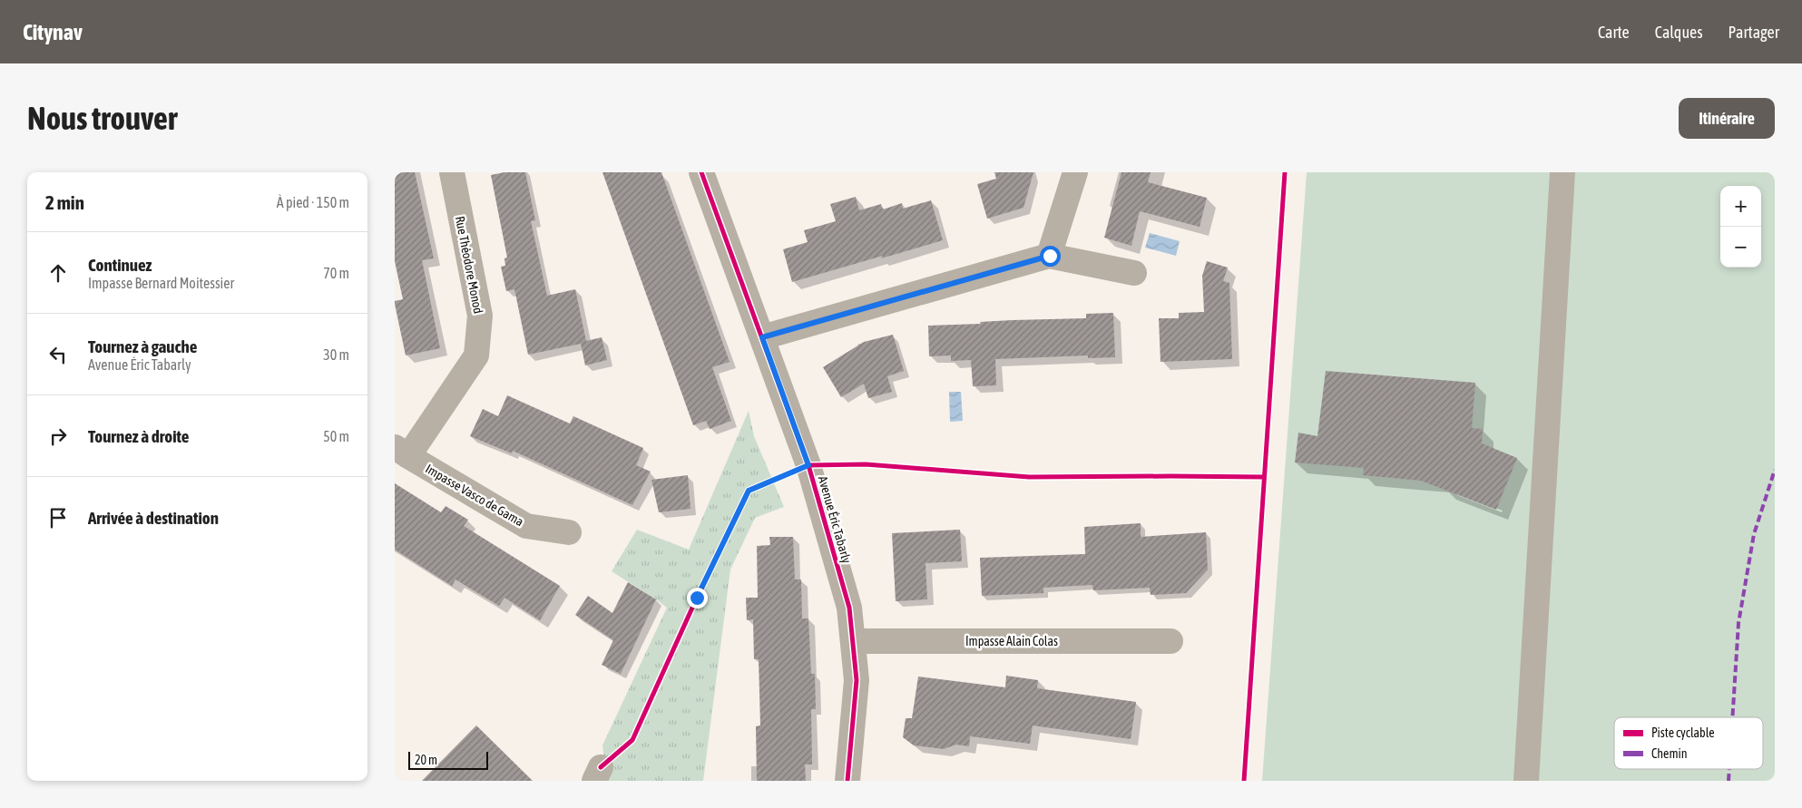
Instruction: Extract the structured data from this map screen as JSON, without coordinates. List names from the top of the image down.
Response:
{
  "streets": {
    "street": [
      "Rue Théodore Monod",
      "Impasse Vasco de Gama",
      "Avenue Éric Tabarly",
      "Impasse Alain Colas"
    ]
  },
  "crossings": [
    ["Rue Théodore Monod", "Impasse Vasco de Gama"],
    ["Avenue Éric Tabarly", "Impasse Alain Colas"]
  ],
  "legend": ["Piste cyclable", "Chemin"],
  "scale_bar": "20 m",
  "page": {
    "header": "Citynav",
    "nav": ["Carte", "Calques", "Partager"],
    "buttons": "Itinéraire",
    "title": "Nous trouver",
    "heading": ["2 min", "À pied · 150 m"],
    "map_buttons": ["+", "−"],
    "list": [
      ["Continuez", "Impasse Bernard Moitessier", "70 m"],
      ["Tournez à gauche", "Avenue Éric Tabarly", "30 m"],
      ["Tournez à droite", "50 m"],
      "Arrivée à destination"
    ],
    "scale": "20 m"
  }
}
